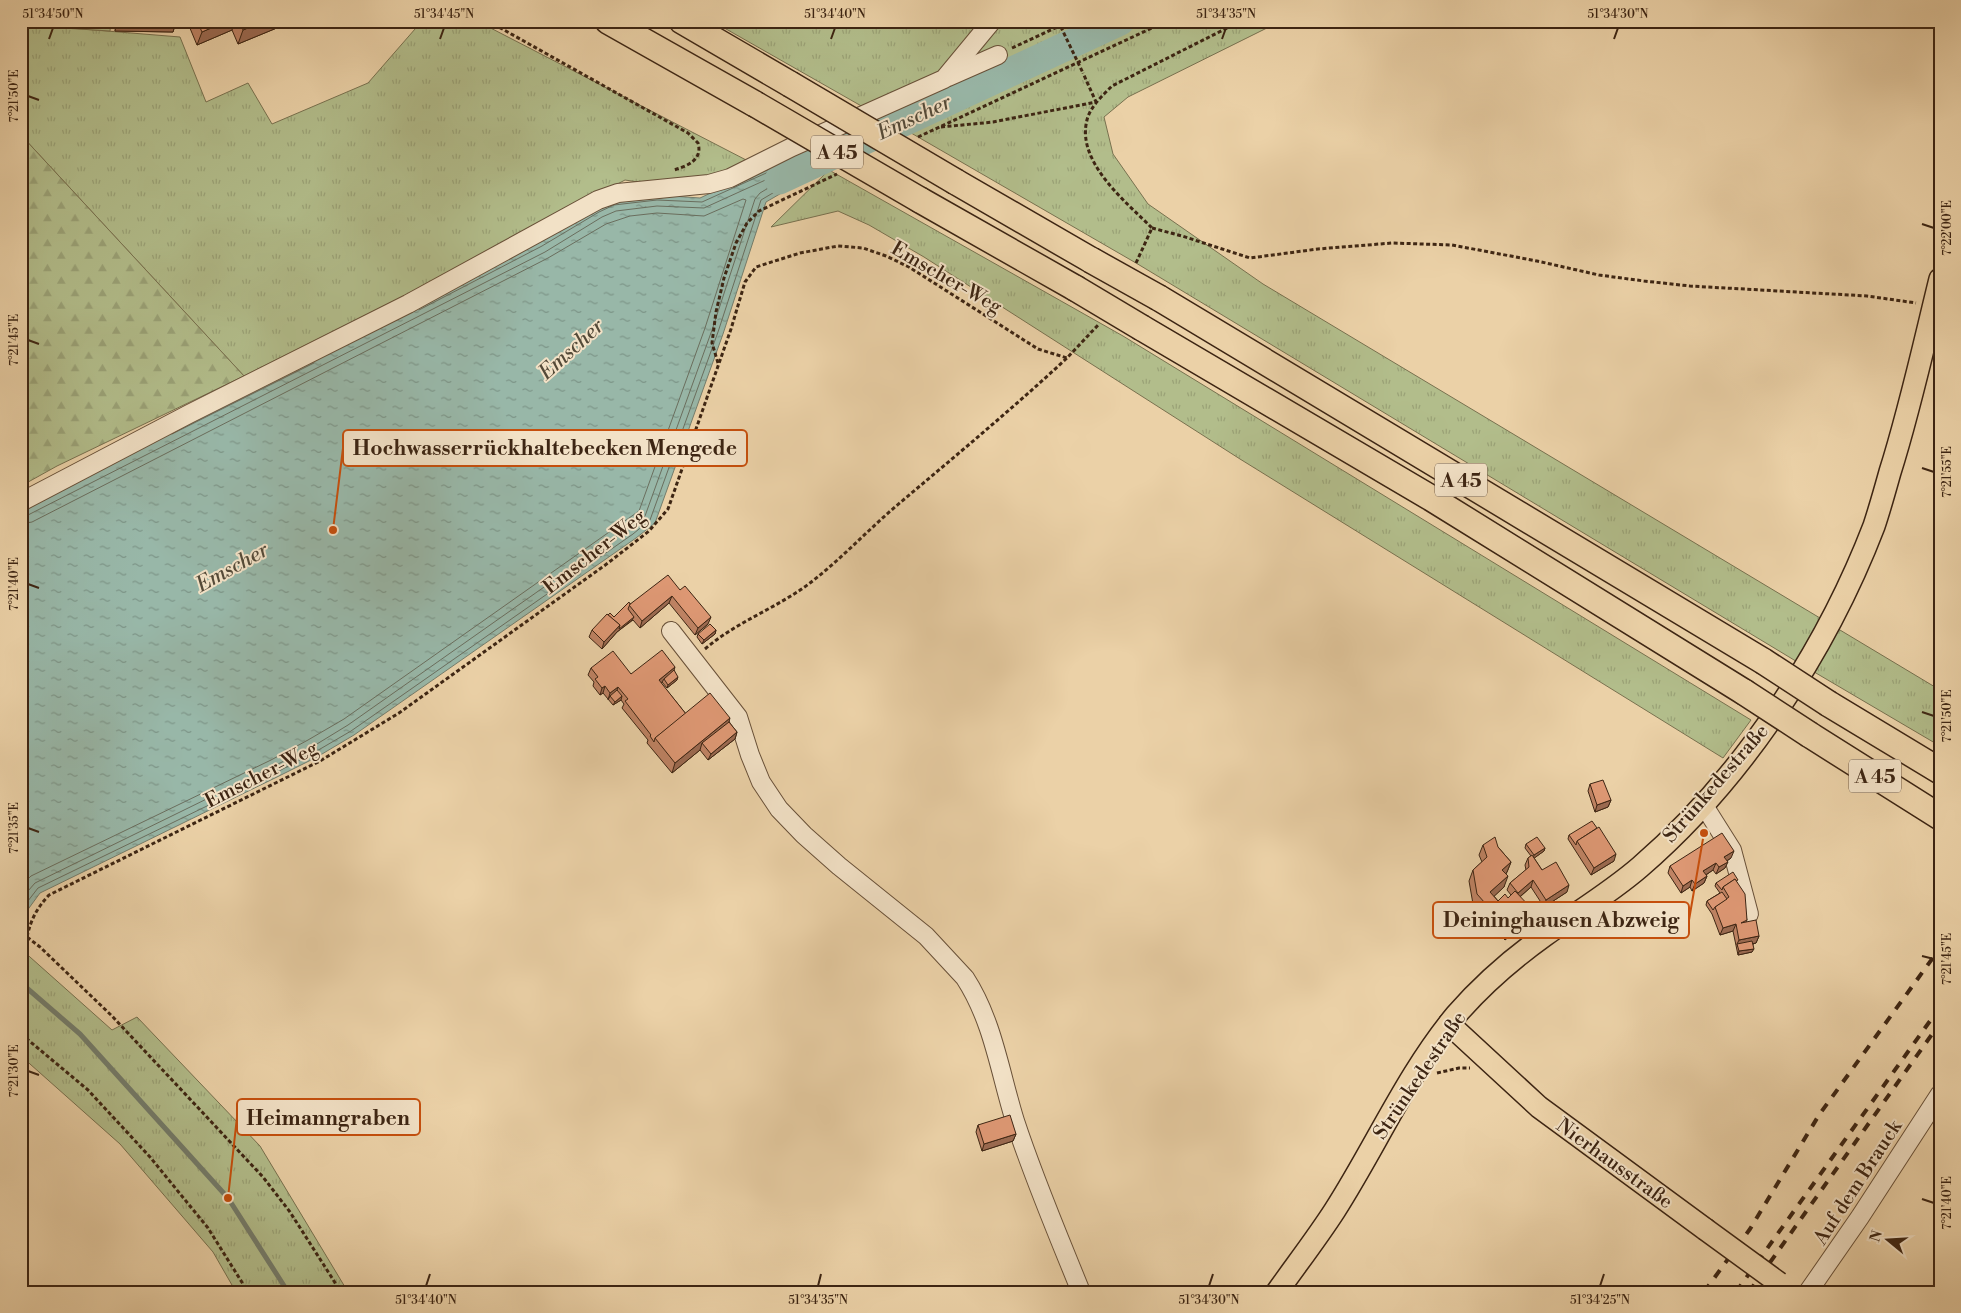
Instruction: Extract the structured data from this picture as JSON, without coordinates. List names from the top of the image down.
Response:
{
  "streets": {
    "highway": ["A 45"],
    "main road": ["Strünkedestraße", "Nierhausstraße"],
    "street": ["Auf dem Brauck"],
    "path": ["Emscher-Weg"]
  },
  "crossings": [
    ["Strünkedestraße", "Nierhausstraße"]
  ],
  "water": ["Emscher"],
  "places": ["Hochwasserrückhaltebecken Mengede", "Deininghausen Abzweig", "Heimanngraben"],
  "north": "left",
  "coordinates": [
    "51°34'50\"N",
    "51°34'45\"N",
    "51°34'40\"N",
    "51°34'35\"N",
    "51°34'30\"N",
    "7°21'50\"E",
    "7°22'00\"E",
    "7°21'45\"E",
    "7°21'55\"E",
    "7°21'40\"E",
    "7°21'35\"E",
    "7°21'30\"E",
    "51°34'25\"N"
  ]
}
